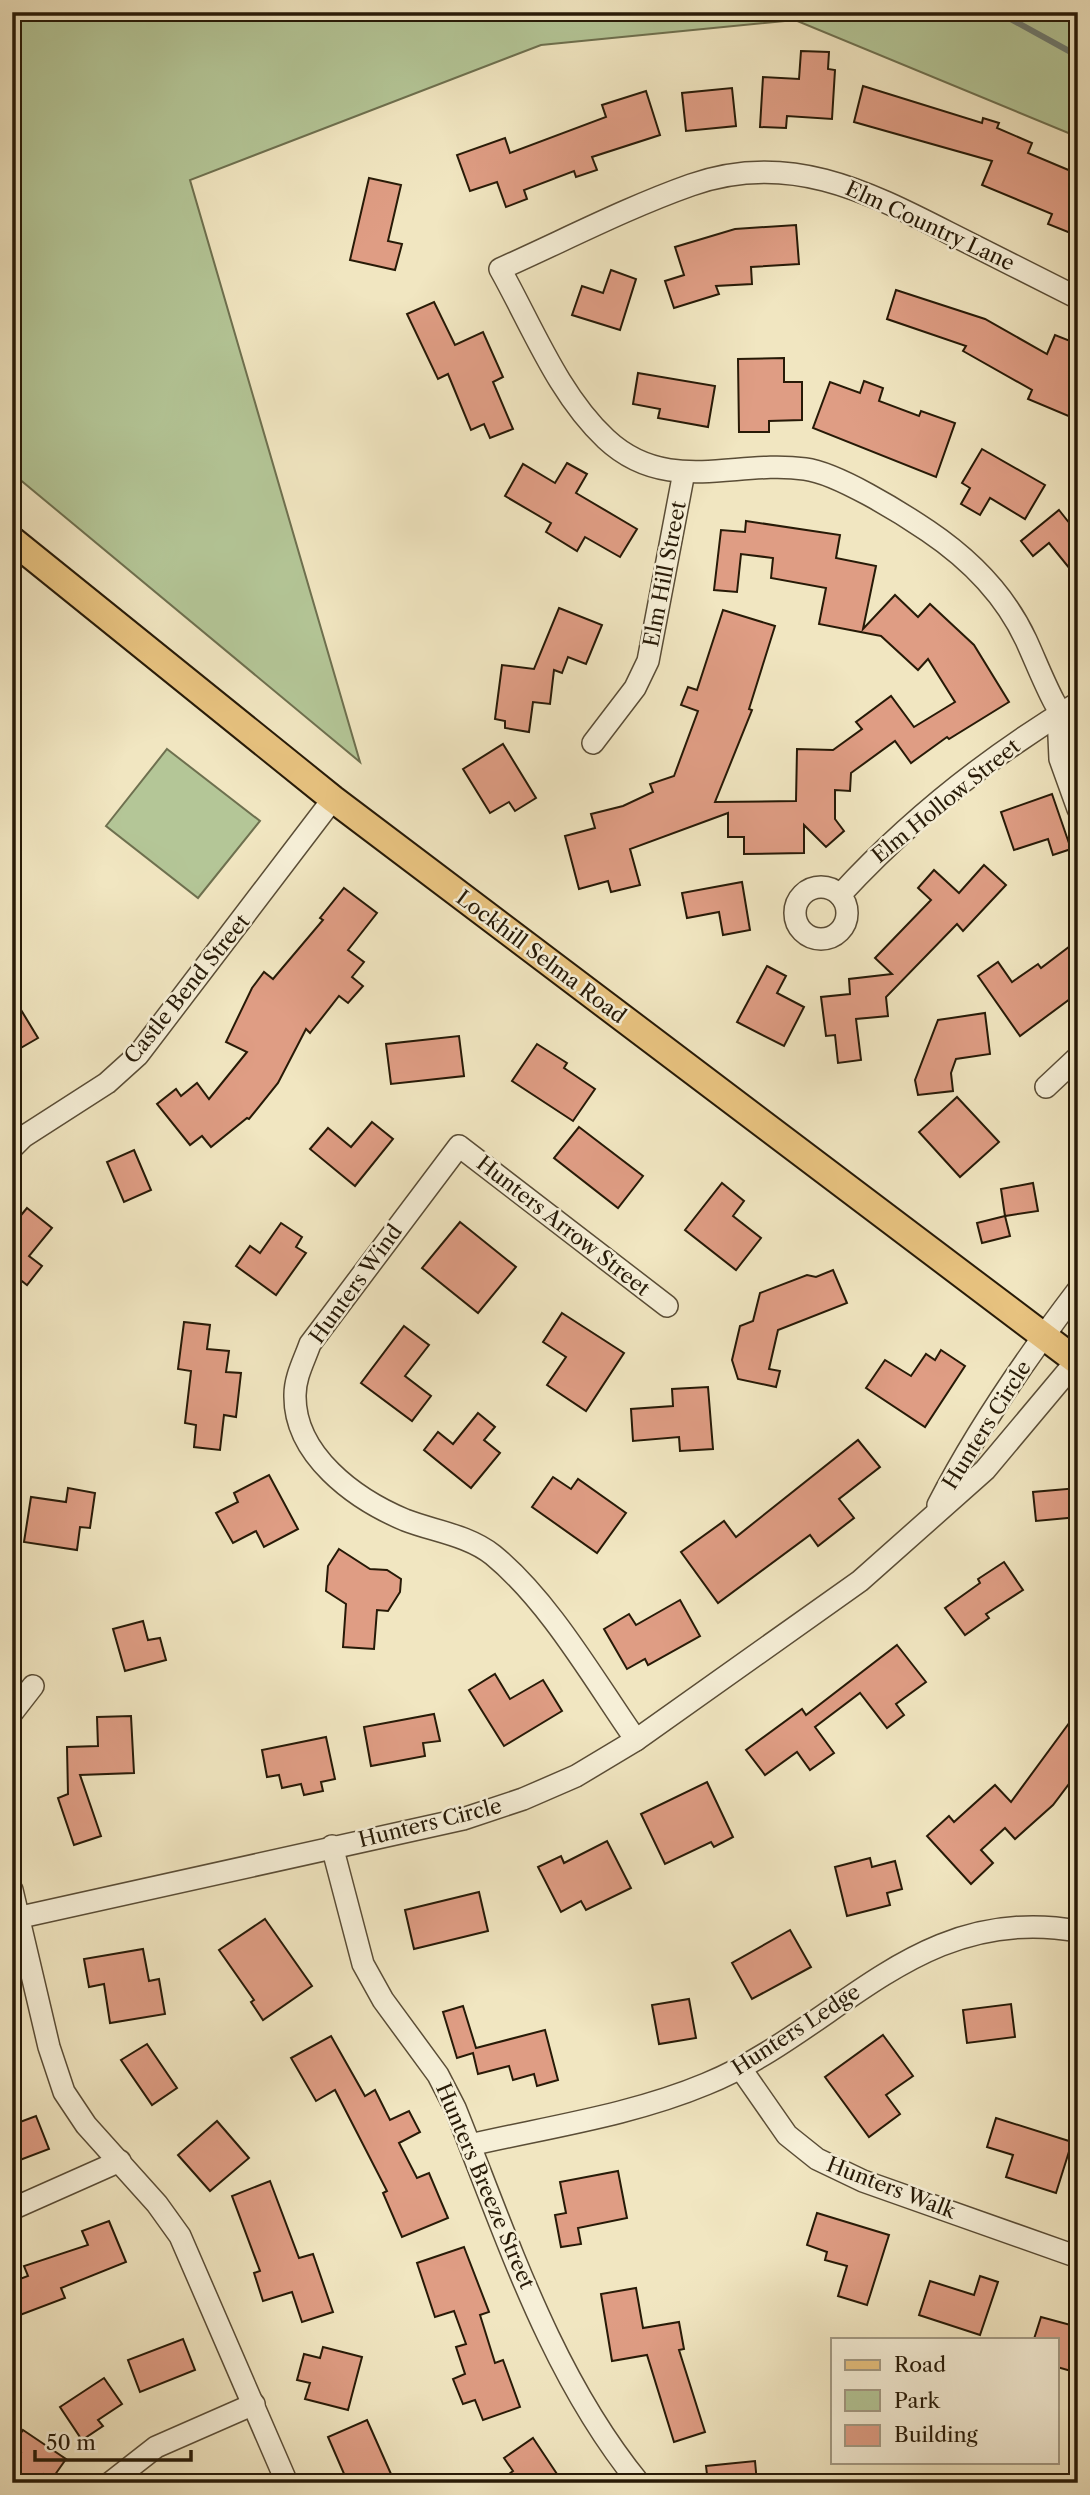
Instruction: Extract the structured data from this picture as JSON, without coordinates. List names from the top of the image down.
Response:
{
  "streets": {
    "main road": ["Lockhill Selma Road"],
    "street": [
      "Elm Country Lane",
      "Elm Hill Street",
      "Elm Hollow Street",
      "Castle Bend Street",
      "Hunters Arrow Street",
      "Hunters Wind",
      "Hunters Circle",
      "Hunters Ledge",
      "Hunters Breeze Street",
      "Hunters Walk"
    ]
  },
  "crossings": [
    ["Elm Country Lane", "Elm Hill Street"],
    ["Lockhill Selma Road", "Castle Bend Street"],
    ["Lockhill Selma Road", "Hunters Circle"],
    ["Hunters Arrow Street", "Hunters Wind"],
    ["Hunters Wind", "Hunters Circle"],
    ["Hunters Circle", "Hunters Breeze Street"],
    ["Hunters Ledge", "Hunters Breeze Street"],
    ["Hunters Ledge", "Hunters Walk"]
  ],
  "legend": ["Road", "Park", "Building"],
  "scale_bar": "50 m"
}
